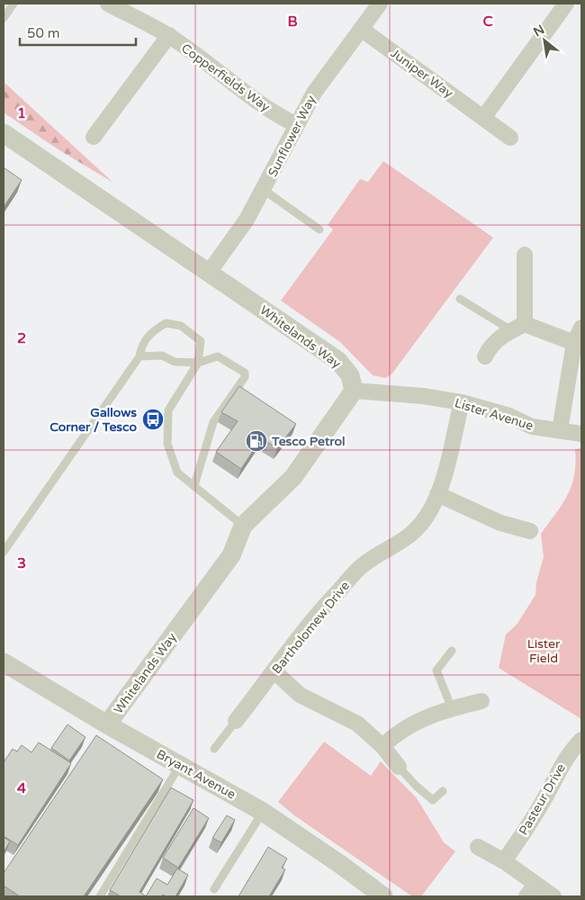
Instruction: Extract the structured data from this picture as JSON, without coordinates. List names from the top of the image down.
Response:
{
  "streets": {
    "street": [
      "Juniper Way",
      "Copperfields Way",
      "Sunflower Way",
      "Whitelands Way",
      "Lister Avenue",
      "Bartholomew Drive",
      "Bryant Avenue",
      "Pasteur Drive"
    ]
  },
  "crossings": [
    ["Juniper Way", "Sunflower Way"],
    ["Copperfields Way", "Sunflower Way"],
    ["Sunflower Way", "Whitelands Way"],
    ["Whitelands Way", "Lister Avenue"],
    ["Whitelands Way", "Bryant Avenue"],
    ["Lister Avenue", "Bartholomew Drive"]
  ],
  "parks": ["Lister Field"],
  "places": {
    "bus stop": ["Gallows Corner / Tesco"],
    "fuel station": ["Tesco Petrol"]
  },
  "scale_bar": "50 m",
  "north": "top left",
  "grid": {
    "columns": ["B", "C"],
    "rows": [
      "1",
      "2",
      "3",
      "4"
    ]
  }
}
